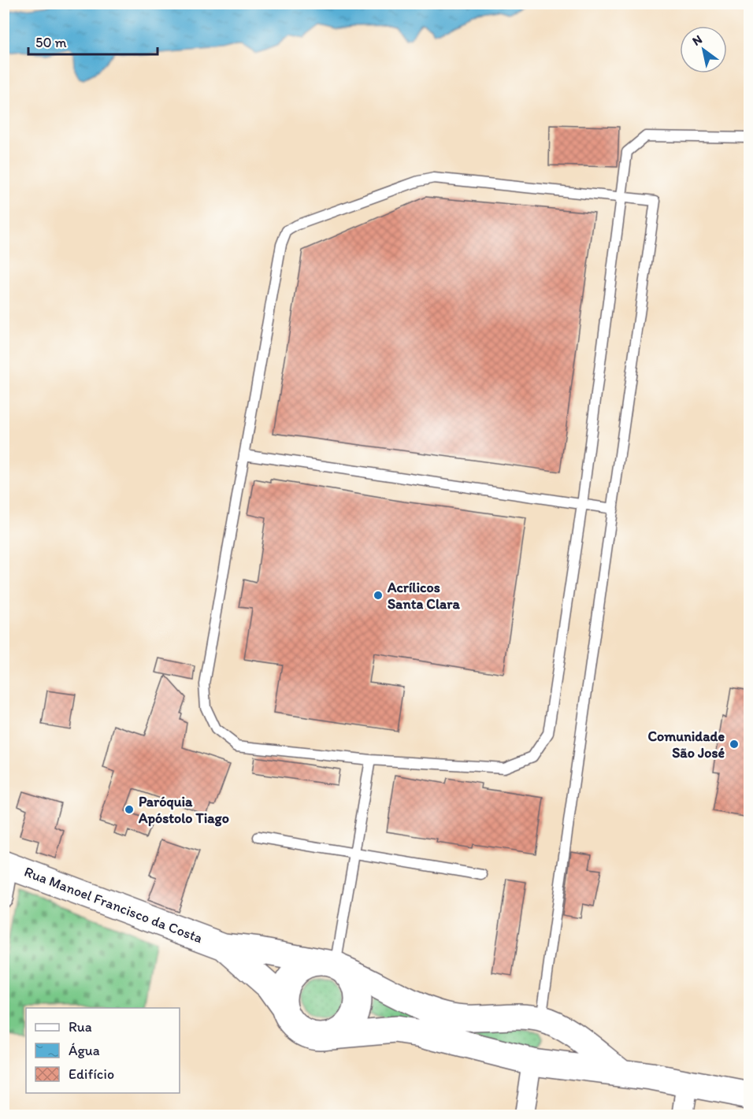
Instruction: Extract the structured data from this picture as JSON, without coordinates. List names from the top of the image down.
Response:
{
  "streets": {
    "main road": ["Rua Manoel Francisco da Costa"]
  },
  "places": ["Acrílicos Santa Clara", "Comunidade São José", "Paróquia Apóstolo Tiago"],
  "legend": ["Rua", "Água", "Edifício"],
  "scale_bar": "50 m",
  "north": "top left"
}
